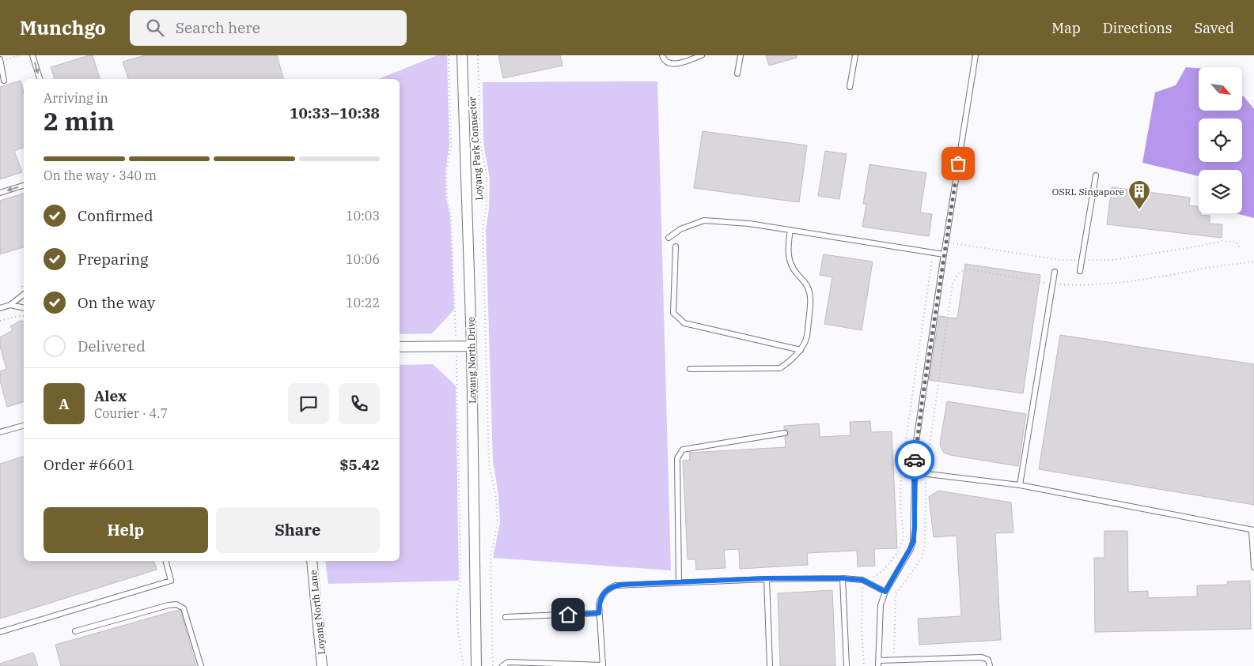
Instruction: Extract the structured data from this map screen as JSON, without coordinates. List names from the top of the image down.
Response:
{
  "streets": {
    "street": ["Loyang North Drive", "Loyang North Lane"],
    "path": ["Loyang Park Connector"]
  },
  "places": {
    "building": ["OSRL Singapore"]
  },
  "north": "bottom right",
  "page": {
    "header": "Munchgo",
    "search": "Search here",
    "nav": ["Map", "Directions", "Saved"],
    "heading": ["2 min", "Arriving in", "10:33–10:38"],
    "panel": [
      "Alex",
      "Courier · 4.7",
      "Order #6601",
      "$5.42"
    ],
    "bar": "On the way · 340 m",
    "list": [
      ["Confirmed", "10:03"],
      ["Preparing", "10:06"],
      ["On the way", "10:22"],
      "Delivered"
    ],
    "round": "A",
    "buttons": ["Help", "Share"]
  }
}
